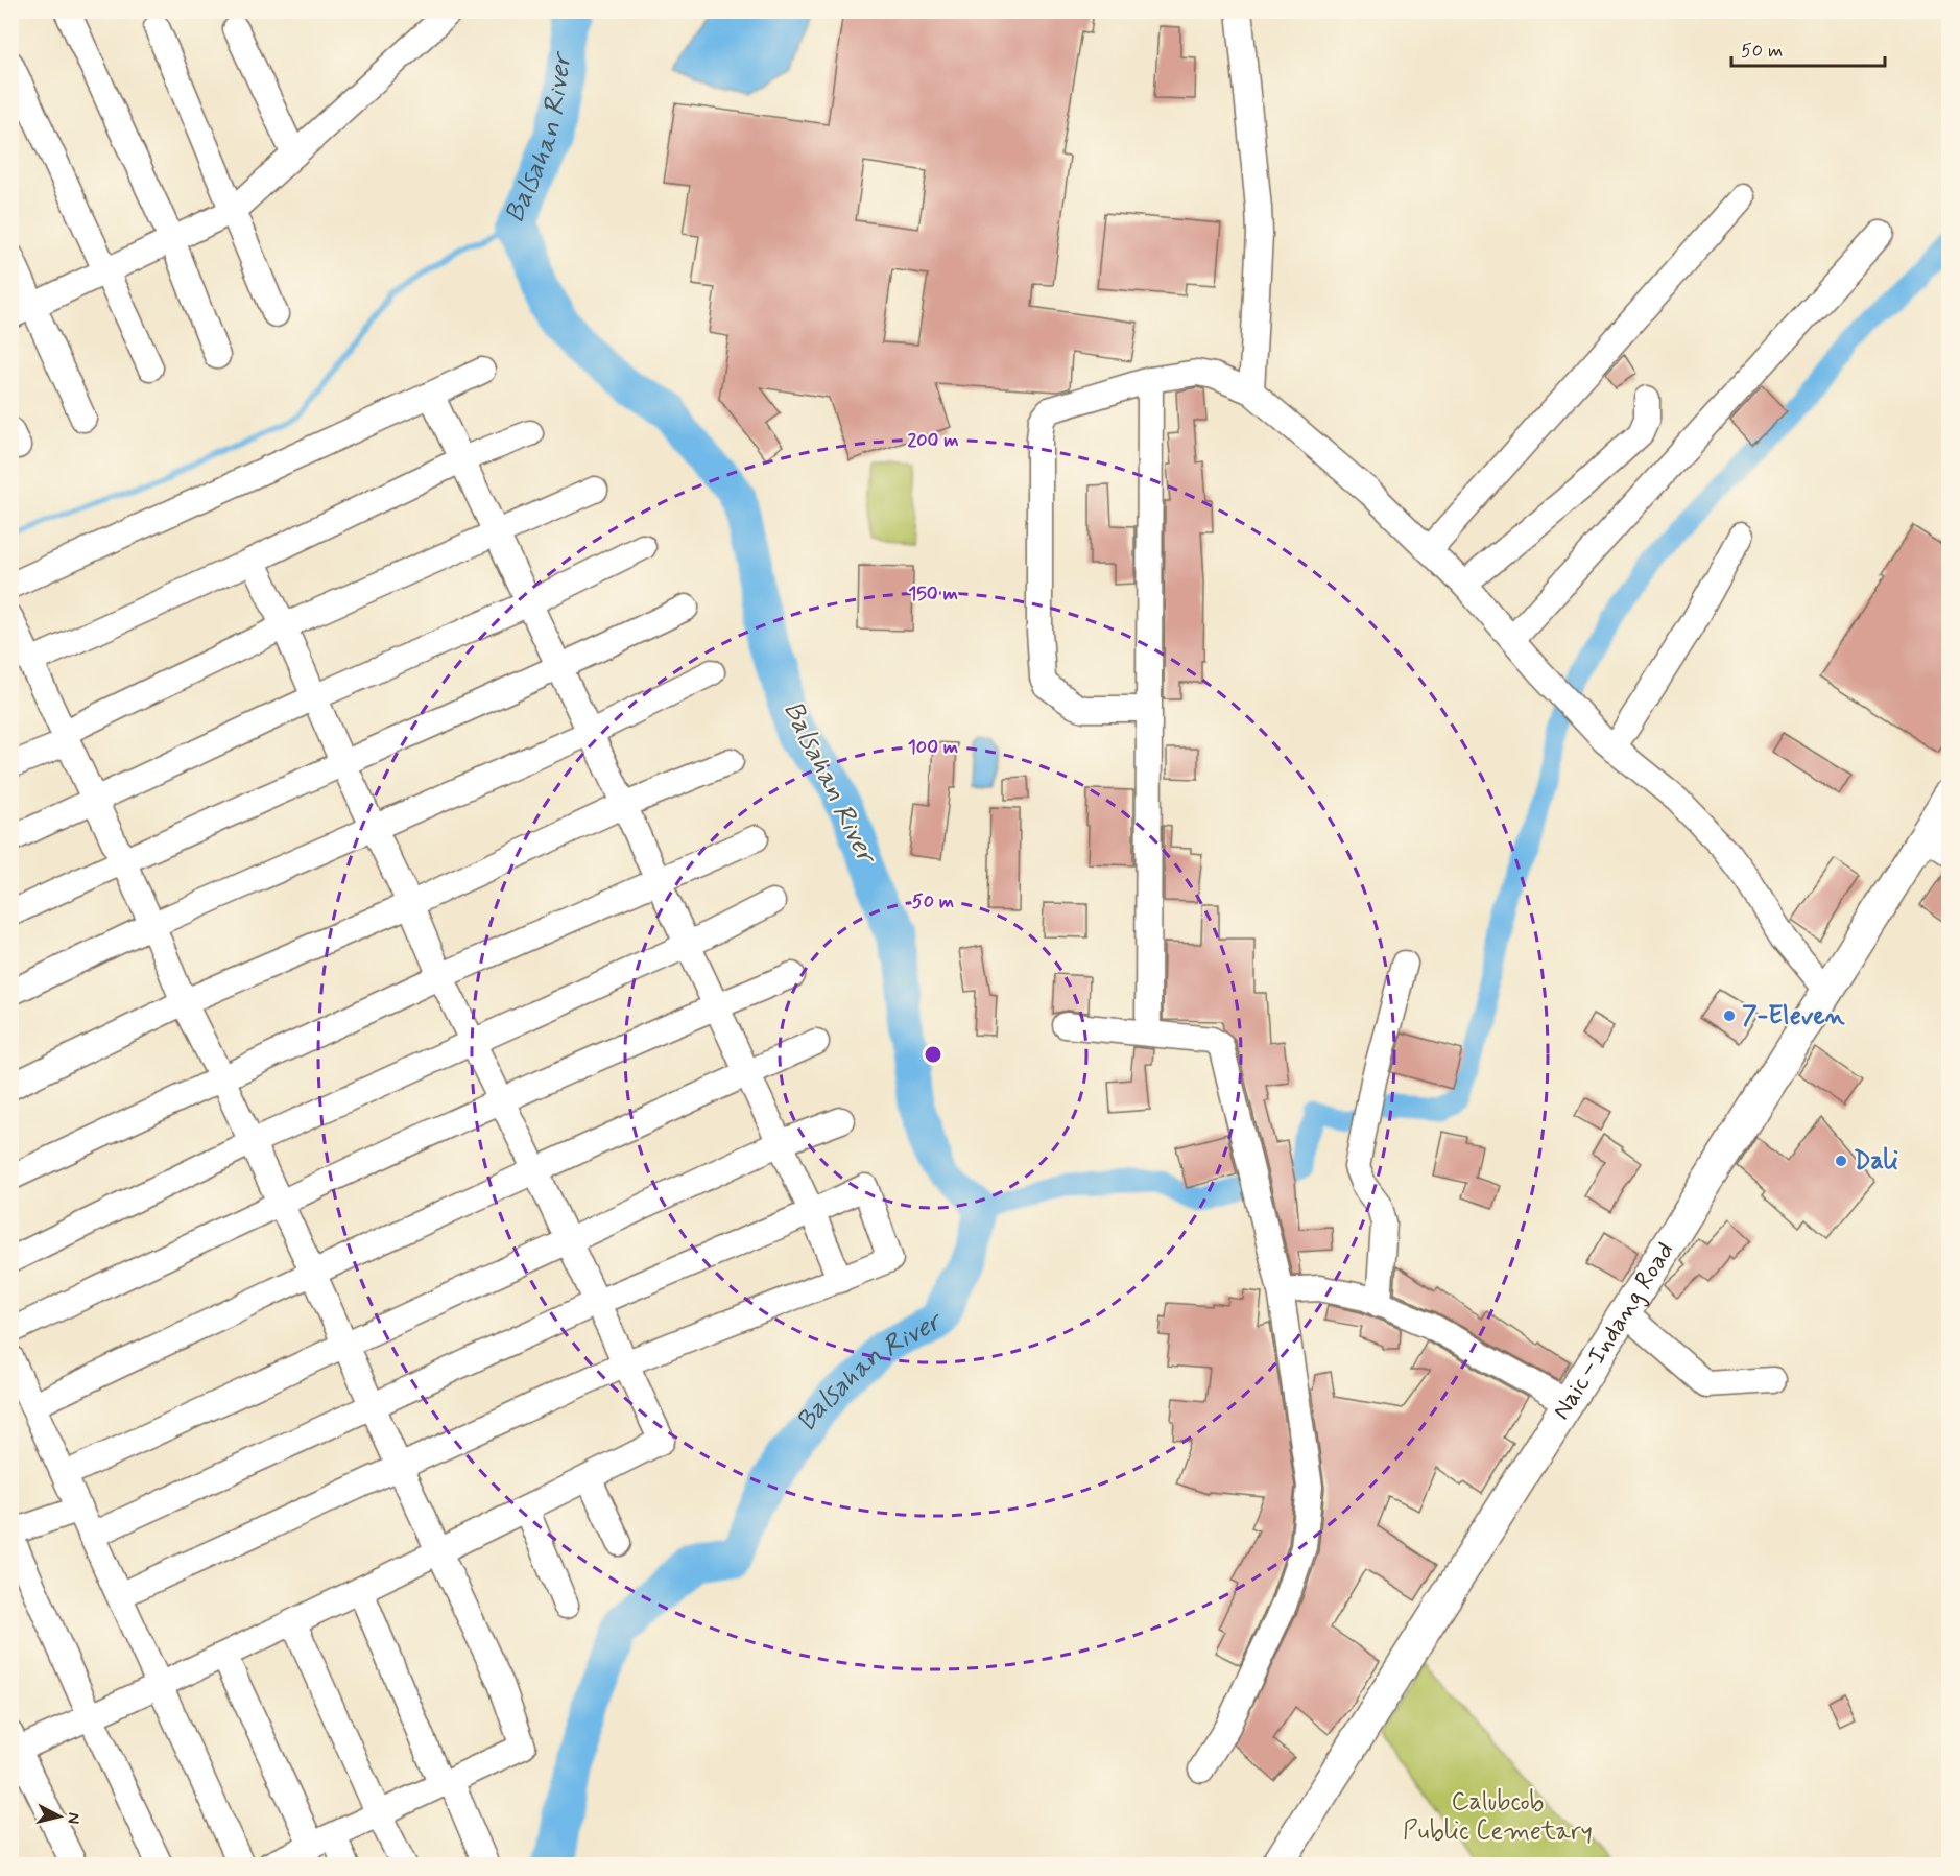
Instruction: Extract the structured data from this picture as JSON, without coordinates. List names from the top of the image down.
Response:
{
  "streets": {
    "main road": ["Naic–Indang Road"]
  },
  "water": ["Balsahan River"],
  "parks": ["Calubcob Public Cemetary"],
  "places": ["7-Eleven", "Dali"],
  "scale_bar": "50 m",
  "north": "right",
  "rings": [
    "200 m",
    "150 m",
    "100 m",
    "50 m"
  ]
}
